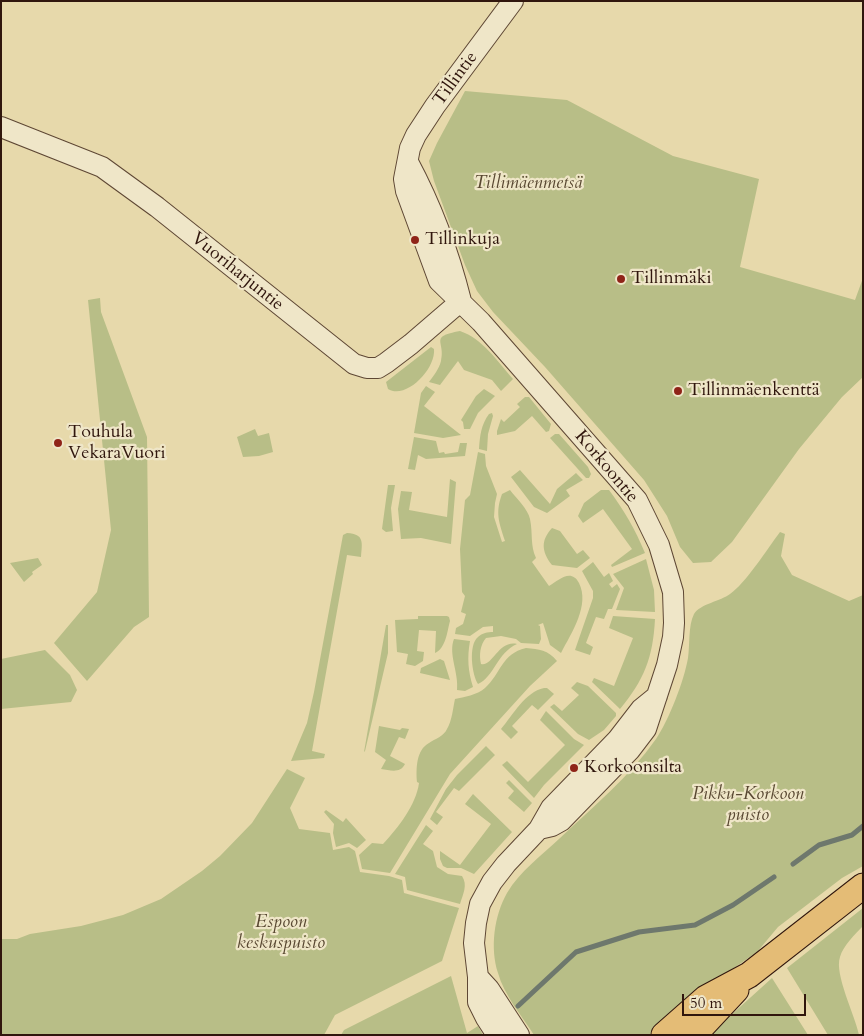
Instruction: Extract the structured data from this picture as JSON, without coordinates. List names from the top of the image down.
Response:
{
  "streets": {
    "street": ["Tillintie", "Vuoriharjuntie", "Korkoontie"]
  },
  "crossings": [
    ["Tillintie", "Vuoriharjuntie"],
    ["Tillintie", "Korkoontie"],
    ["Vuoriharjuntie", "Korkoontie"]
  ],
  "parks": ["Tillimäenmetsä", "Pikku-Korkoon puisto", "Espoon keskuspuisto"],
  "places": [
    "Tillinkuja",
    "Tillinmäki",
    "Tillinmäenkenttä",
    "Touhula VekaraVuori",
    "Korkoonsilta"
  ],
  "scale_bar": "50 m"
}
